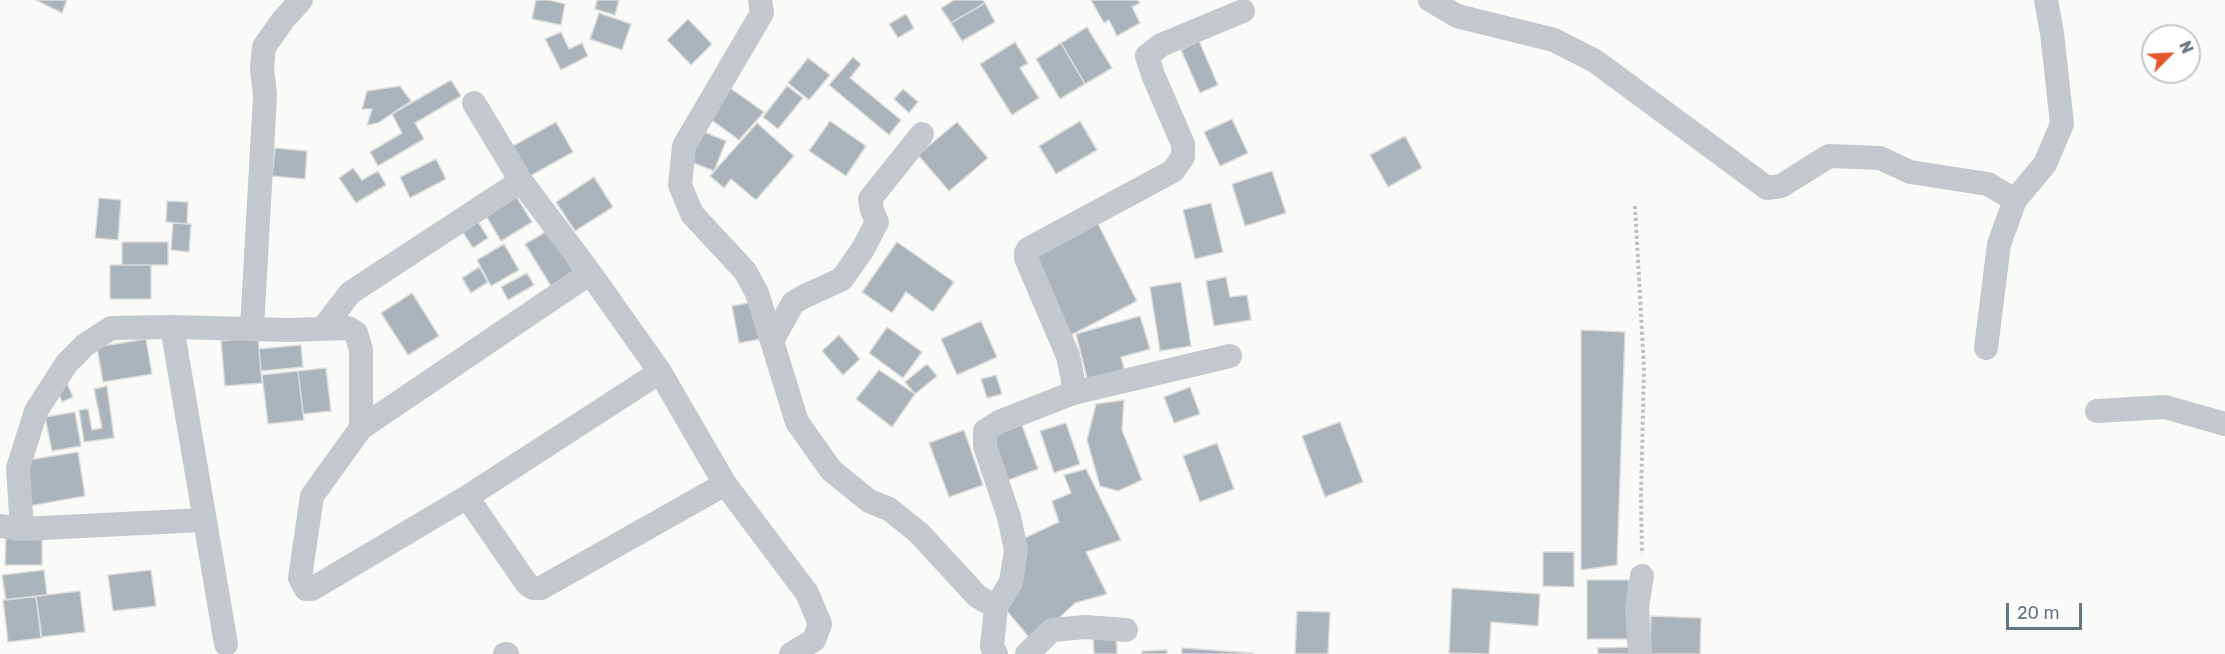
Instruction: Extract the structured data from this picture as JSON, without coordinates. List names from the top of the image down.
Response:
{
  "scale_bar": "20 m",
  "north": "top right"
}
